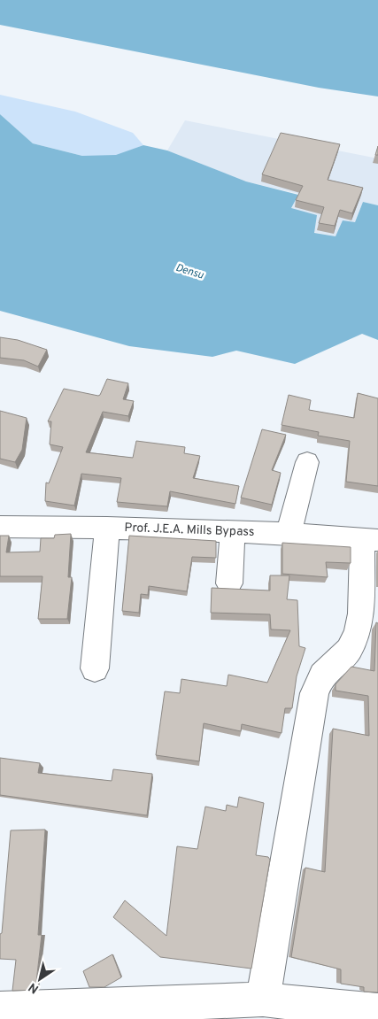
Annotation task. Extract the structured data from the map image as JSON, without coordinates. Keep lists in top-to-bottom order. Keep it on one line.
{"streets":{"street":["Prof. J.E.A. Mills Bypass"]},"water":["Densu"],"north":"bottom left"}
